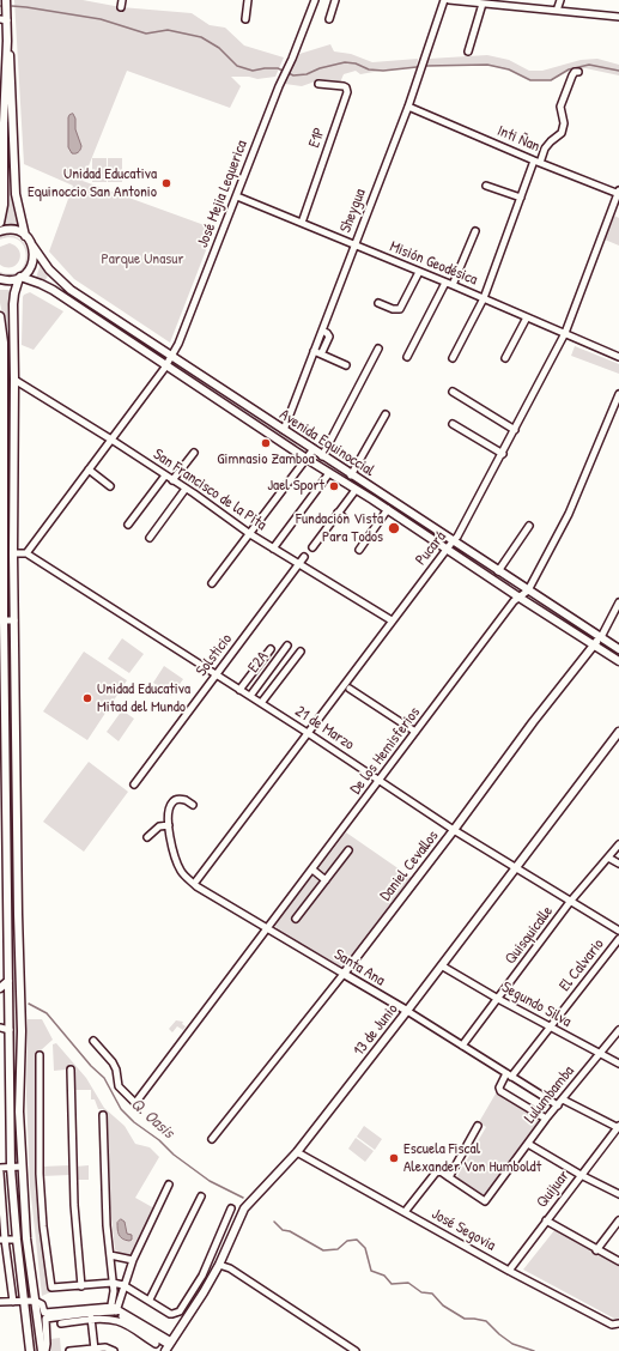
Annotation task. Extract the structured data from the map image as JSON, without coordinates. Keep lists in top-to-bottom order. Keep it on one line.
{"streets":{"main road":["Avenida Equinoccial","Daniel Cevallos","Santa Ana","13 de Junio"],"street":["E1P","Inti Ñan","José Mejia Lequerica","Sheygua","Misión Geodésica","San Francisco de la Pita","Pucará","Solsticio","E2A","21 de Marzo","De los Hemisferios","Quisquicalle","El Calvario","Segundo Silva","Lulumbamba","Quijuar","José Segovia"]},"crossings":[["E1P","Misión Geodésica"],["Inti Ñan","Sheygua"],["Inti Ñan","Pucará"],["José Mejia Lequerica","Misión Geodésica"],["José Mejia Lequerica","Avenida Equinoccial"],["José Mejia Lequerica","San Francisco de la Pita"],["José Mejia Lequerica","21 de Marzo"],["Sheygua","Misión Geodésica"],["Sheygua","Avenida Equinoccial"],["Misión Geodésica","Pucará"],["Avenida Equinoccial","Pucará"],["Avenida Equinoccial","De los Hemisferios"],["Avenida Equinoccial","Daniel Cevallos"],["San Francisco de la Pita","Pucará"],["San Francisco de la Pita","Solsticio"],["Pucará","21 de Marzo"],["Pucará","Santa Ana"],["Solsticio","21 de Marzo"],["E2A","21 de Marzo"],["21 de Marzo","De los Hemisferios"],["21 de Marzo","Daniel Cevallos"],["21 de Marzo","Quisquicalle"],["21 de Marzo","13 de Junio"],["De los Hemisferios","Santa Ana"],["Daniel Cevallos","Santa Ana"],["Quisquicalle","Santa Ana"],["Quisquicalle","Segundo Silva"],["El Calvario","Santa Ana"],["El Calvario","Segundo Silva"],["El Calvario","Lulumbamba"],["Santa Ana","13 de Junio"],["Santa Ana","Lulumbamba"],["Santa Ana","Quijuar"],["Segundo Silva","13 de Junio"],["Segundo Silva","Lulumbamba"],["13 de Junio","José Segovia"],["Quijuar","José Segovia"]],"water":["Q. Oasis"],"parks":["Parque Unasur"],"places":["Unidad Educativa Equinoccio San Antonio","Gimnasio Zamboa","Jael Sport","Fundación Vista Para Todos","Unidad Educativa Mitad del Mundo","Escuela Fiscal Alexander Von Humboldt"]}
